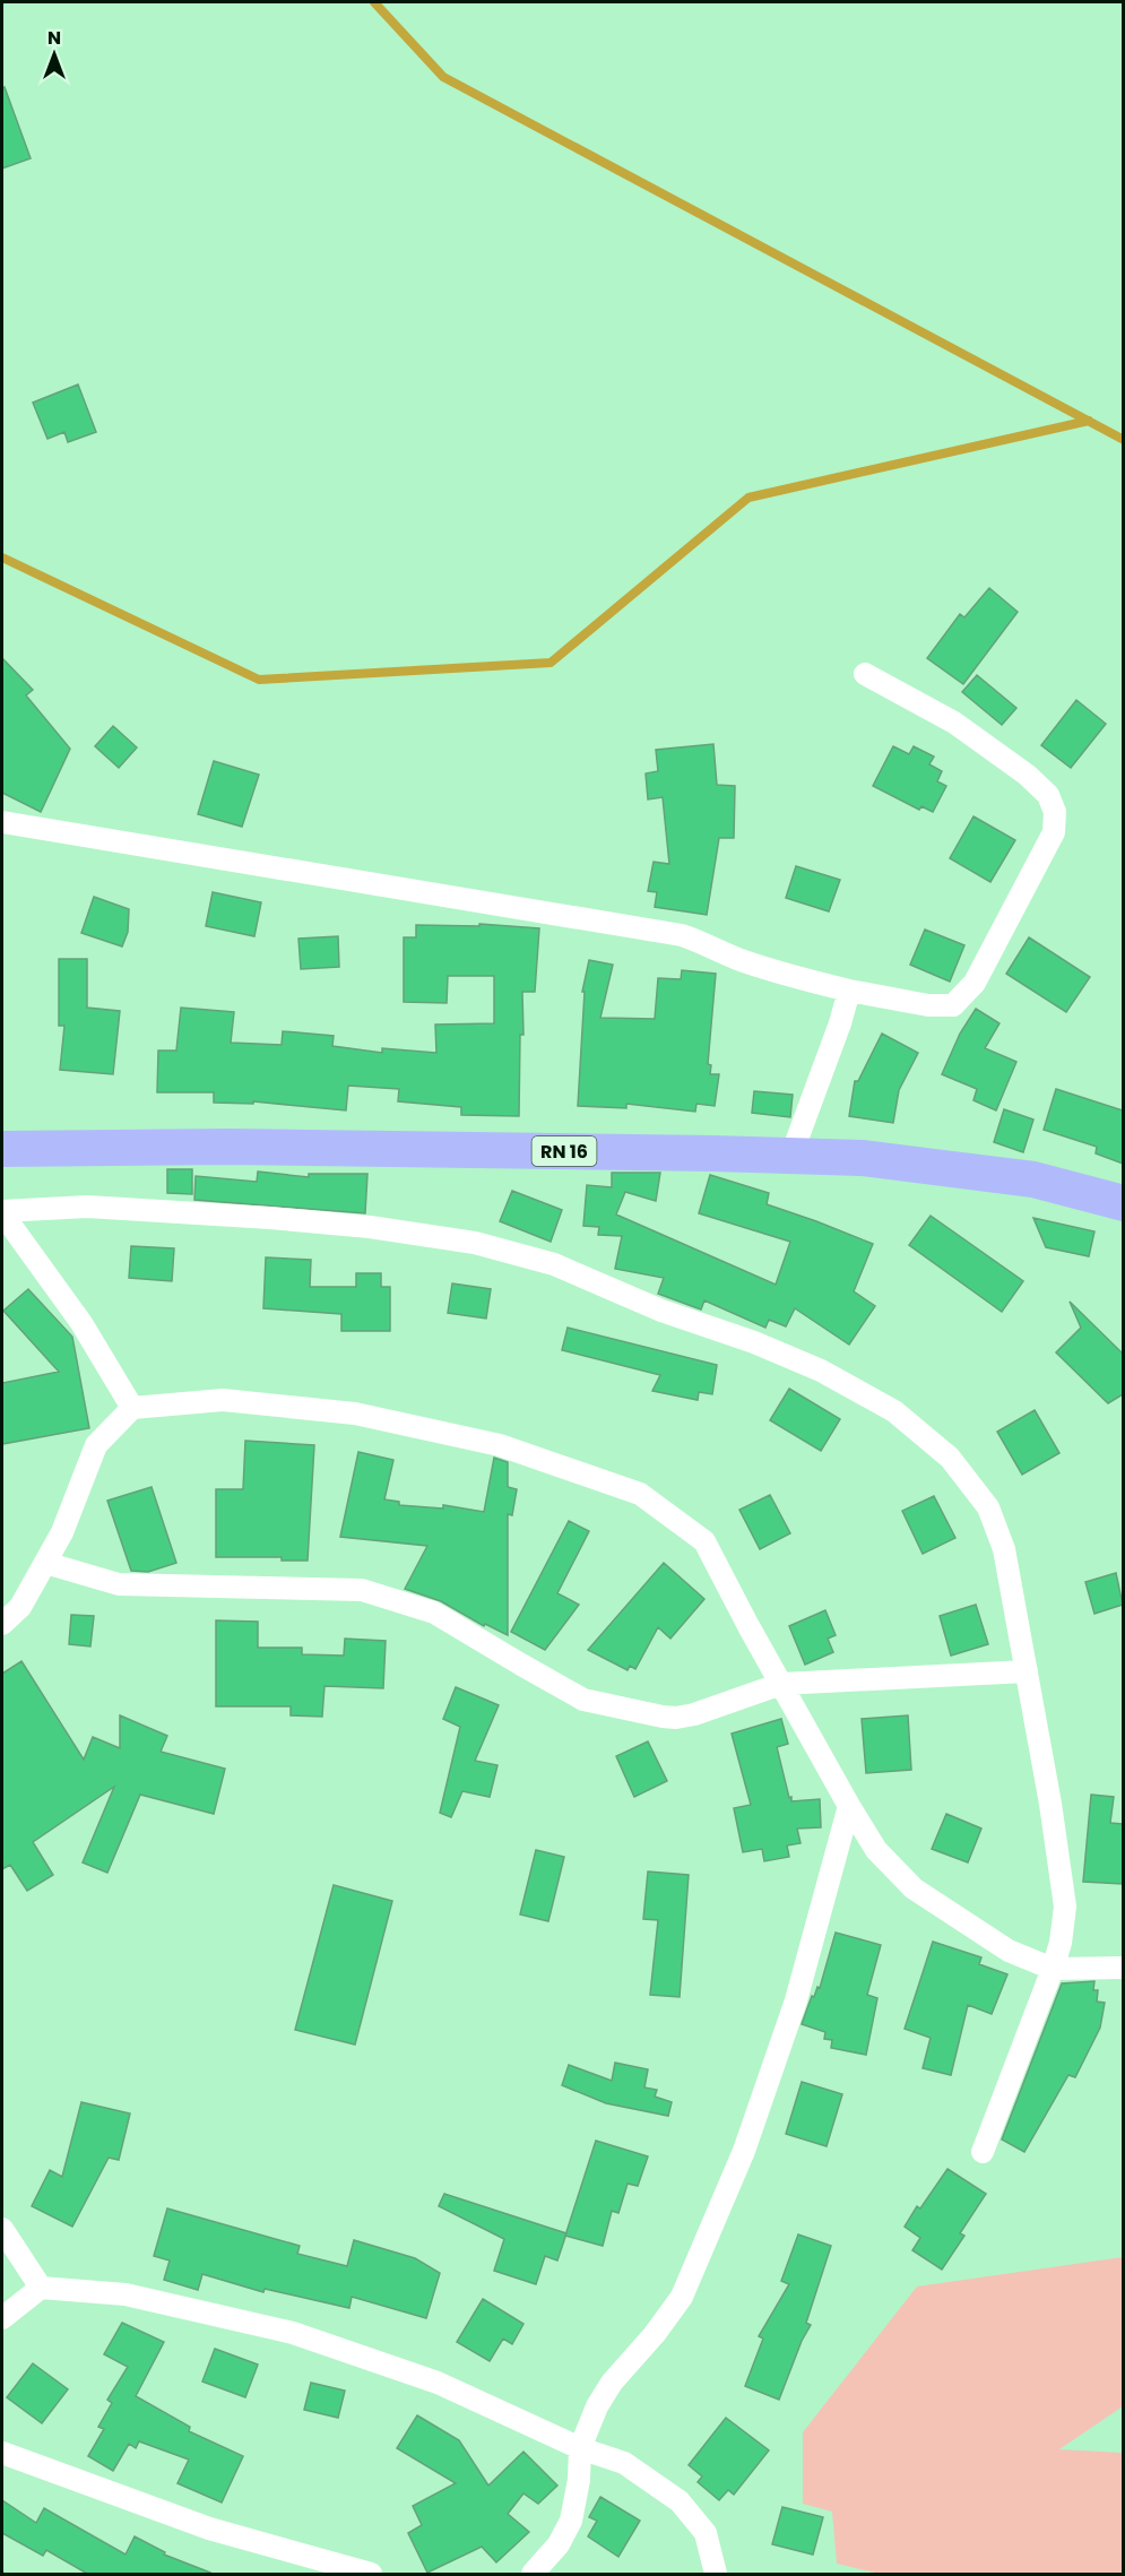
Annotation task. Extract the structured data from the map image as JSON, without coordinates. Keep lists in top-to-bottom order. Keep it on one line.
{"streets":{"main road":["RN 16"]},"north":"top"}
